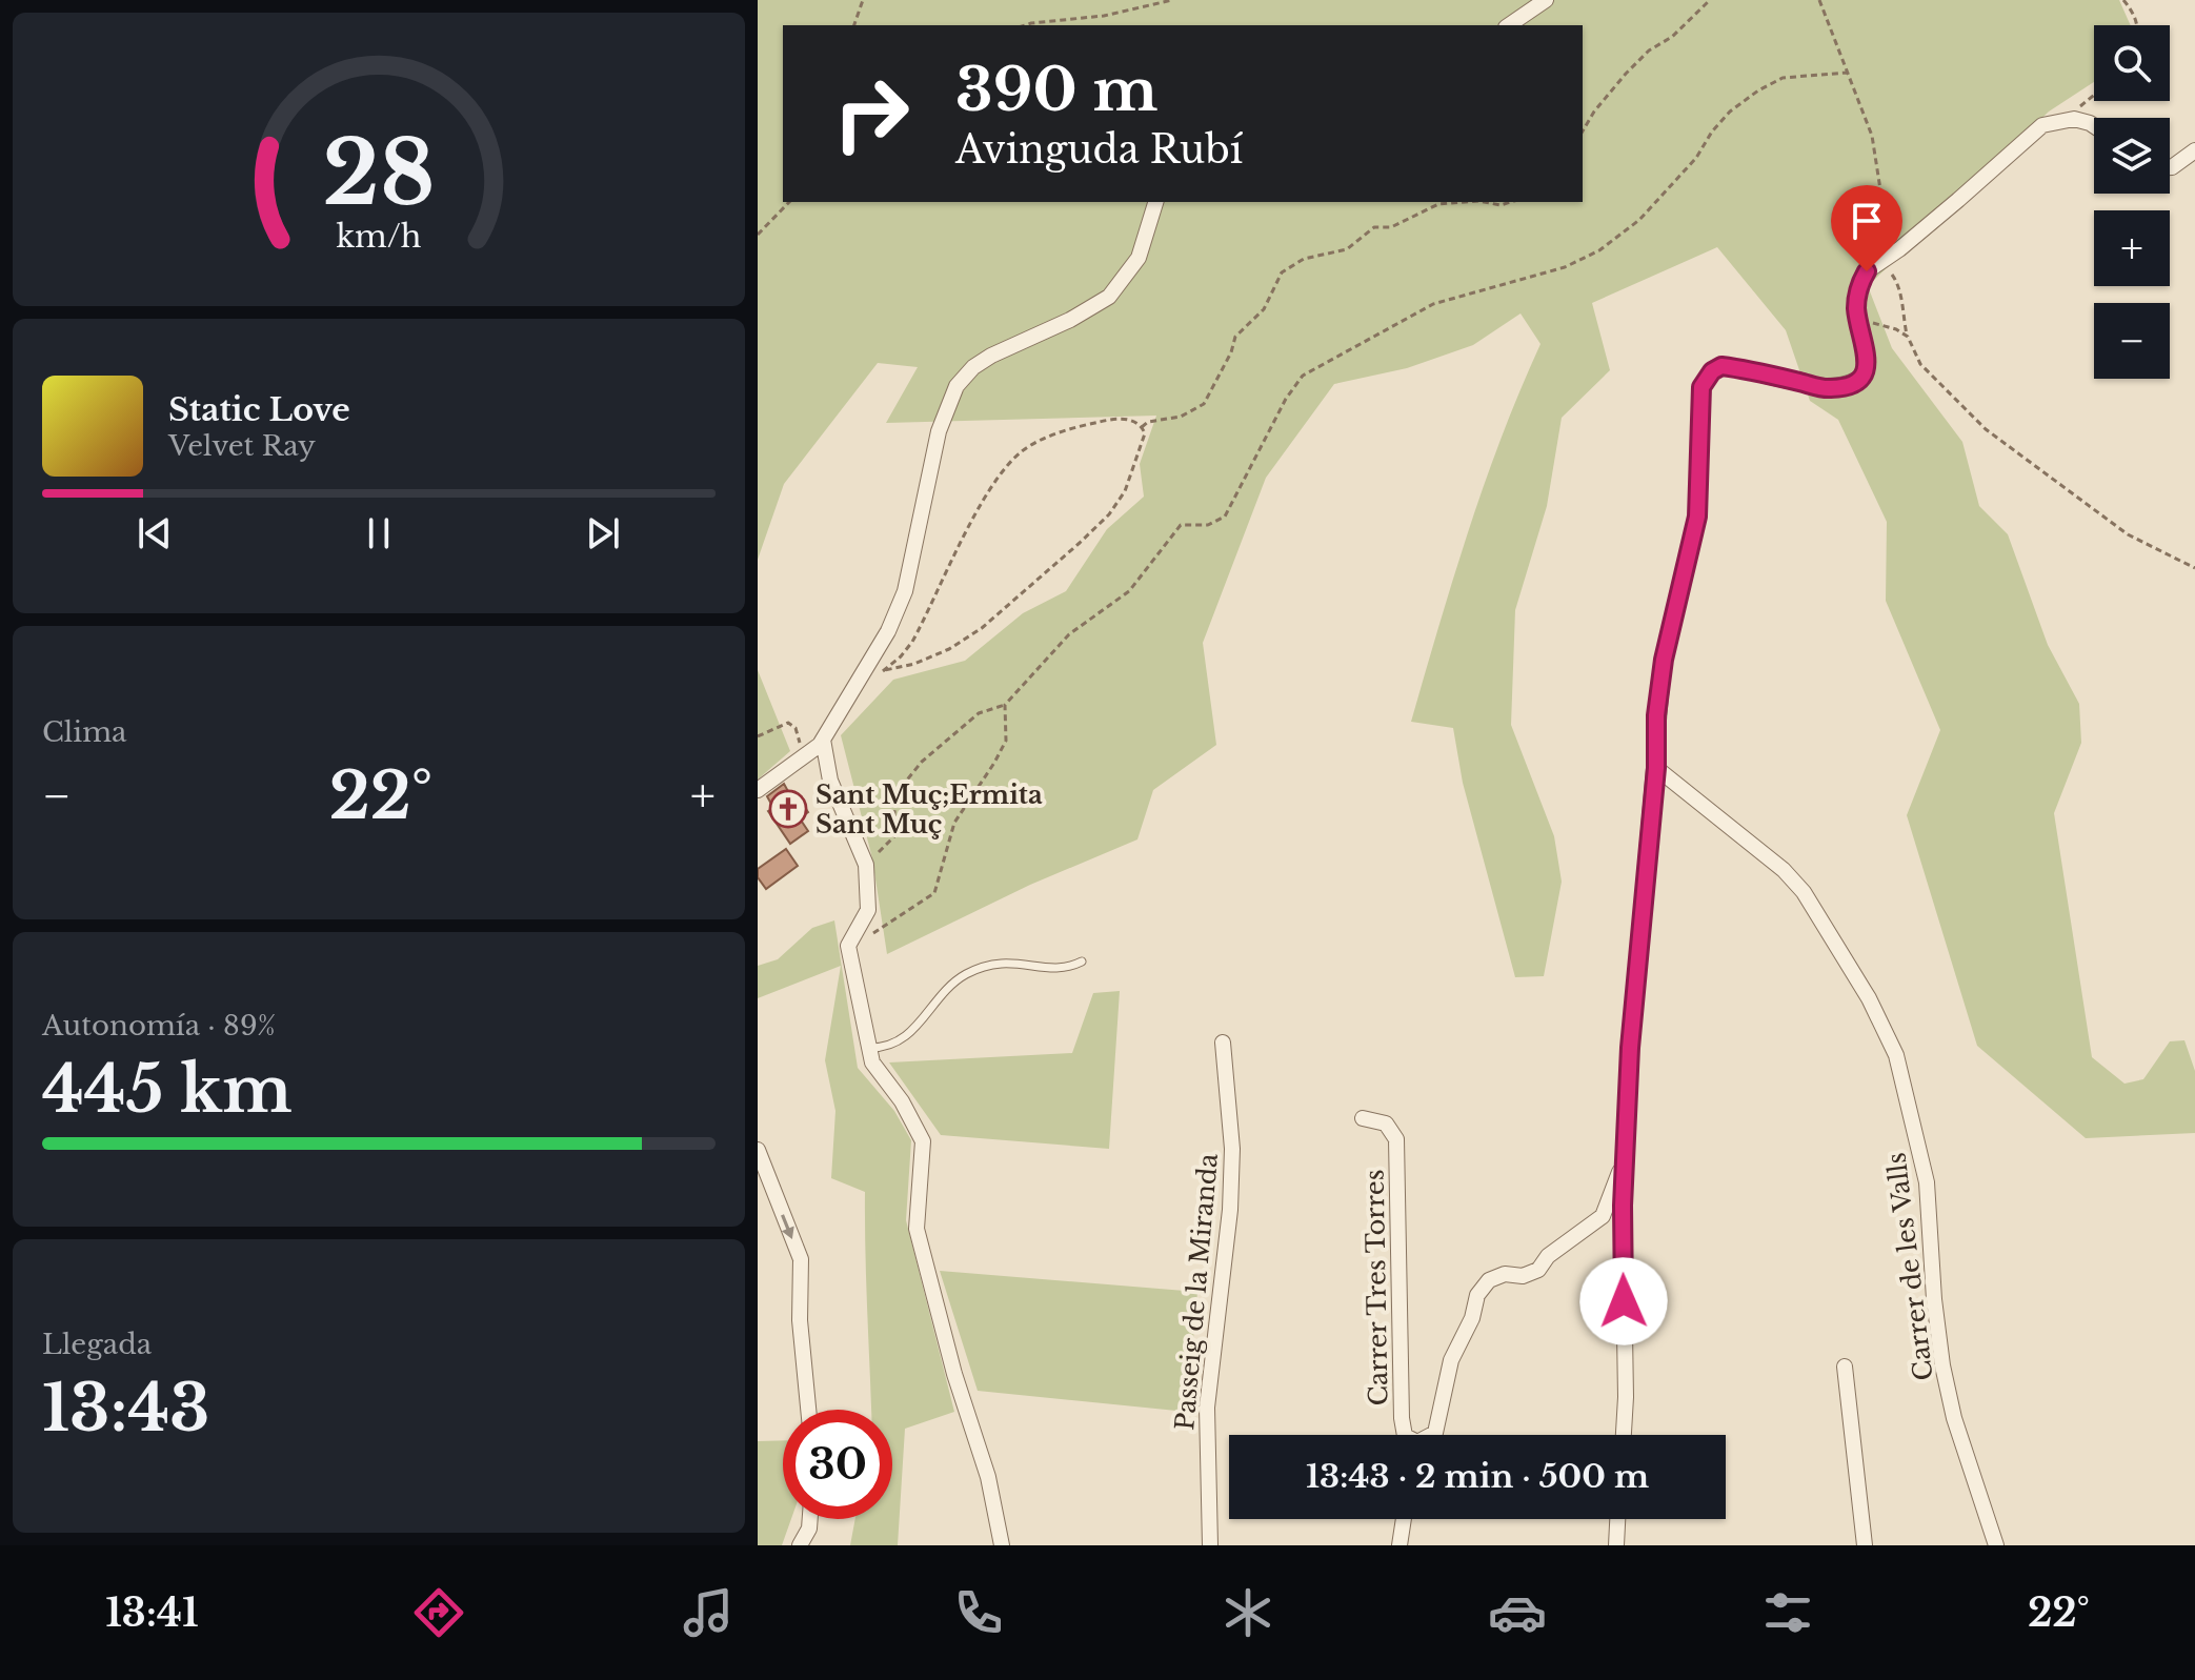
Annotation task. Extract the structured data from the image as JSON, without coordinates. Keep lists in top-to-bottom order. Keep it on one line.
{"streets":{"street":["Carrer de les Valls","Carrer Tres Torres","Passeig de la Miranda"]},"places":{"church":["Sant Muç;Ermita Sant Muç"]},"page":{"map_buttons":["+","−"],"turn":["390 m","Avinguda Rubí"],"song":["Static Love","Velvet Ray"],"tile":["Clima",["Autonomía · 89%","445 km"],["Llegada","13:43"]],"heat":["−","22°","+"],"limit":"30","trip":"13:43 · 2 min · 500 m","tabs":["13:41","22°"],"gauge":["28","km/h"]}}
